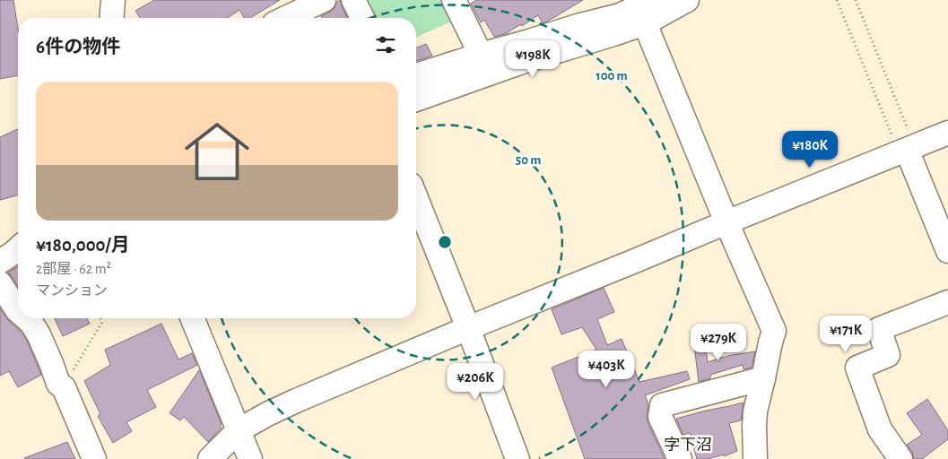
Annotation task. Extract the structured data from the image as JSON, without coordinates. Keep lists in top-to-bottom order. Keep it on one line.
{"districts":["字下沼"],"page":{"heading":"6件の物件","price":["¥198K","¥180K","¥171K","¥279K","¥403K","¥206K"],"list":[{"name":"¥180,000/月","note":"2部屋 · 62 m² · マンション"}]},"rings":["100 m","50 m"]}
